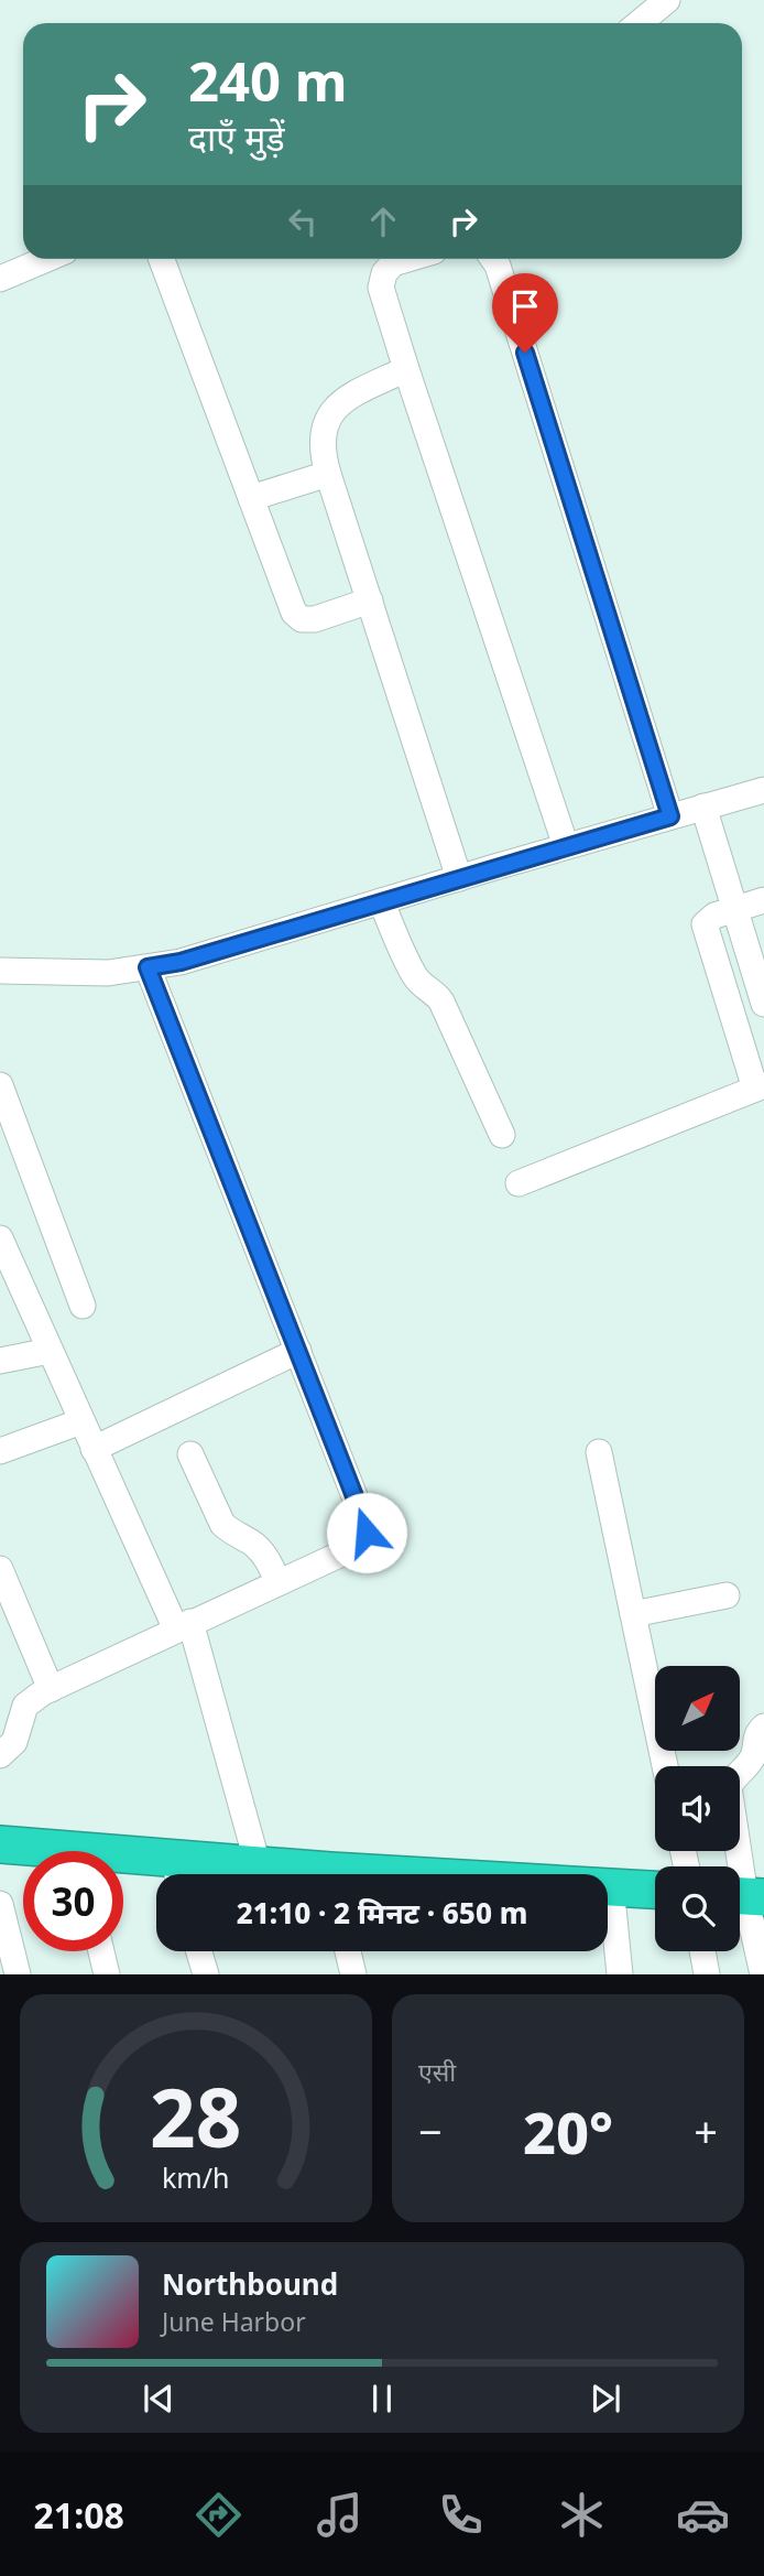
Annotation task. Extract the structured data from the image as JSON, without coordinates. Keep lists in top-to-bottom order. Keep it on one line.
{"north":"top right","page":{"turn":["240 m","दाएँ मुड़ें"],"limit":"30","trip":"21:10 · 2 मिनट · 650 m","tile":"एसी","heat":["−","20°","+"],"song":["Northbound","June Harbor"],"tabs":"21:08","gauge":["28","km/h"]}}
